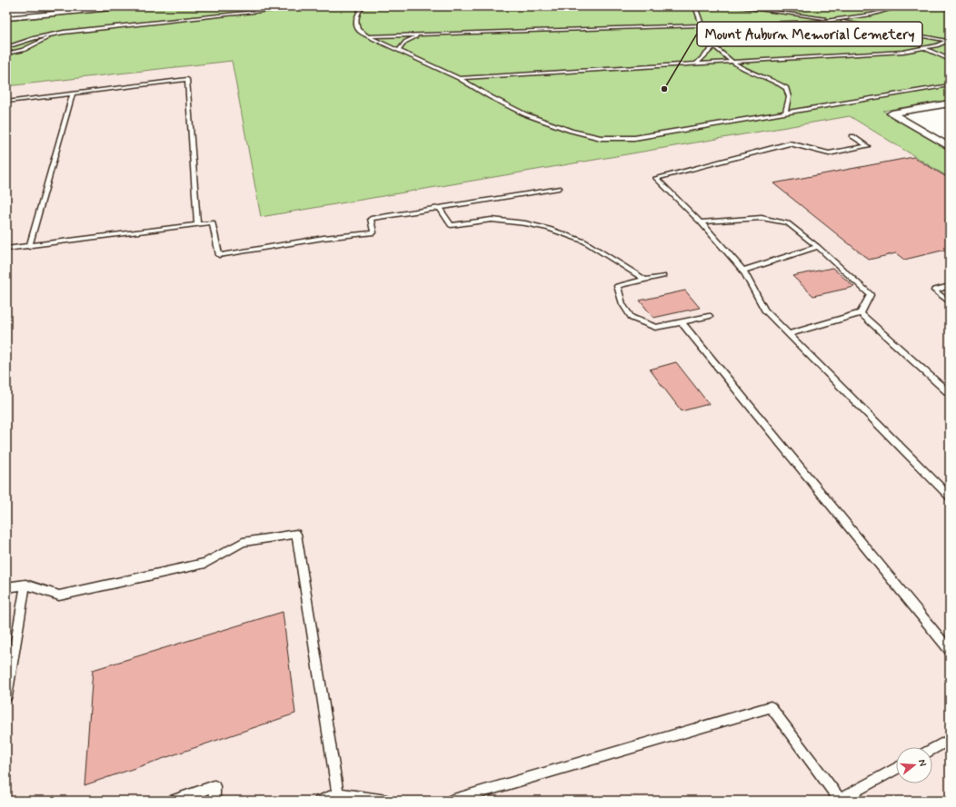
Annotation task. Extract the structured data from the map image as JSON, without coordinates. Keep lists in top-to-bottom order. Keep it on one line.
{"places":["Mount Auburn Memorial Cemetery"],"north":"right"}
